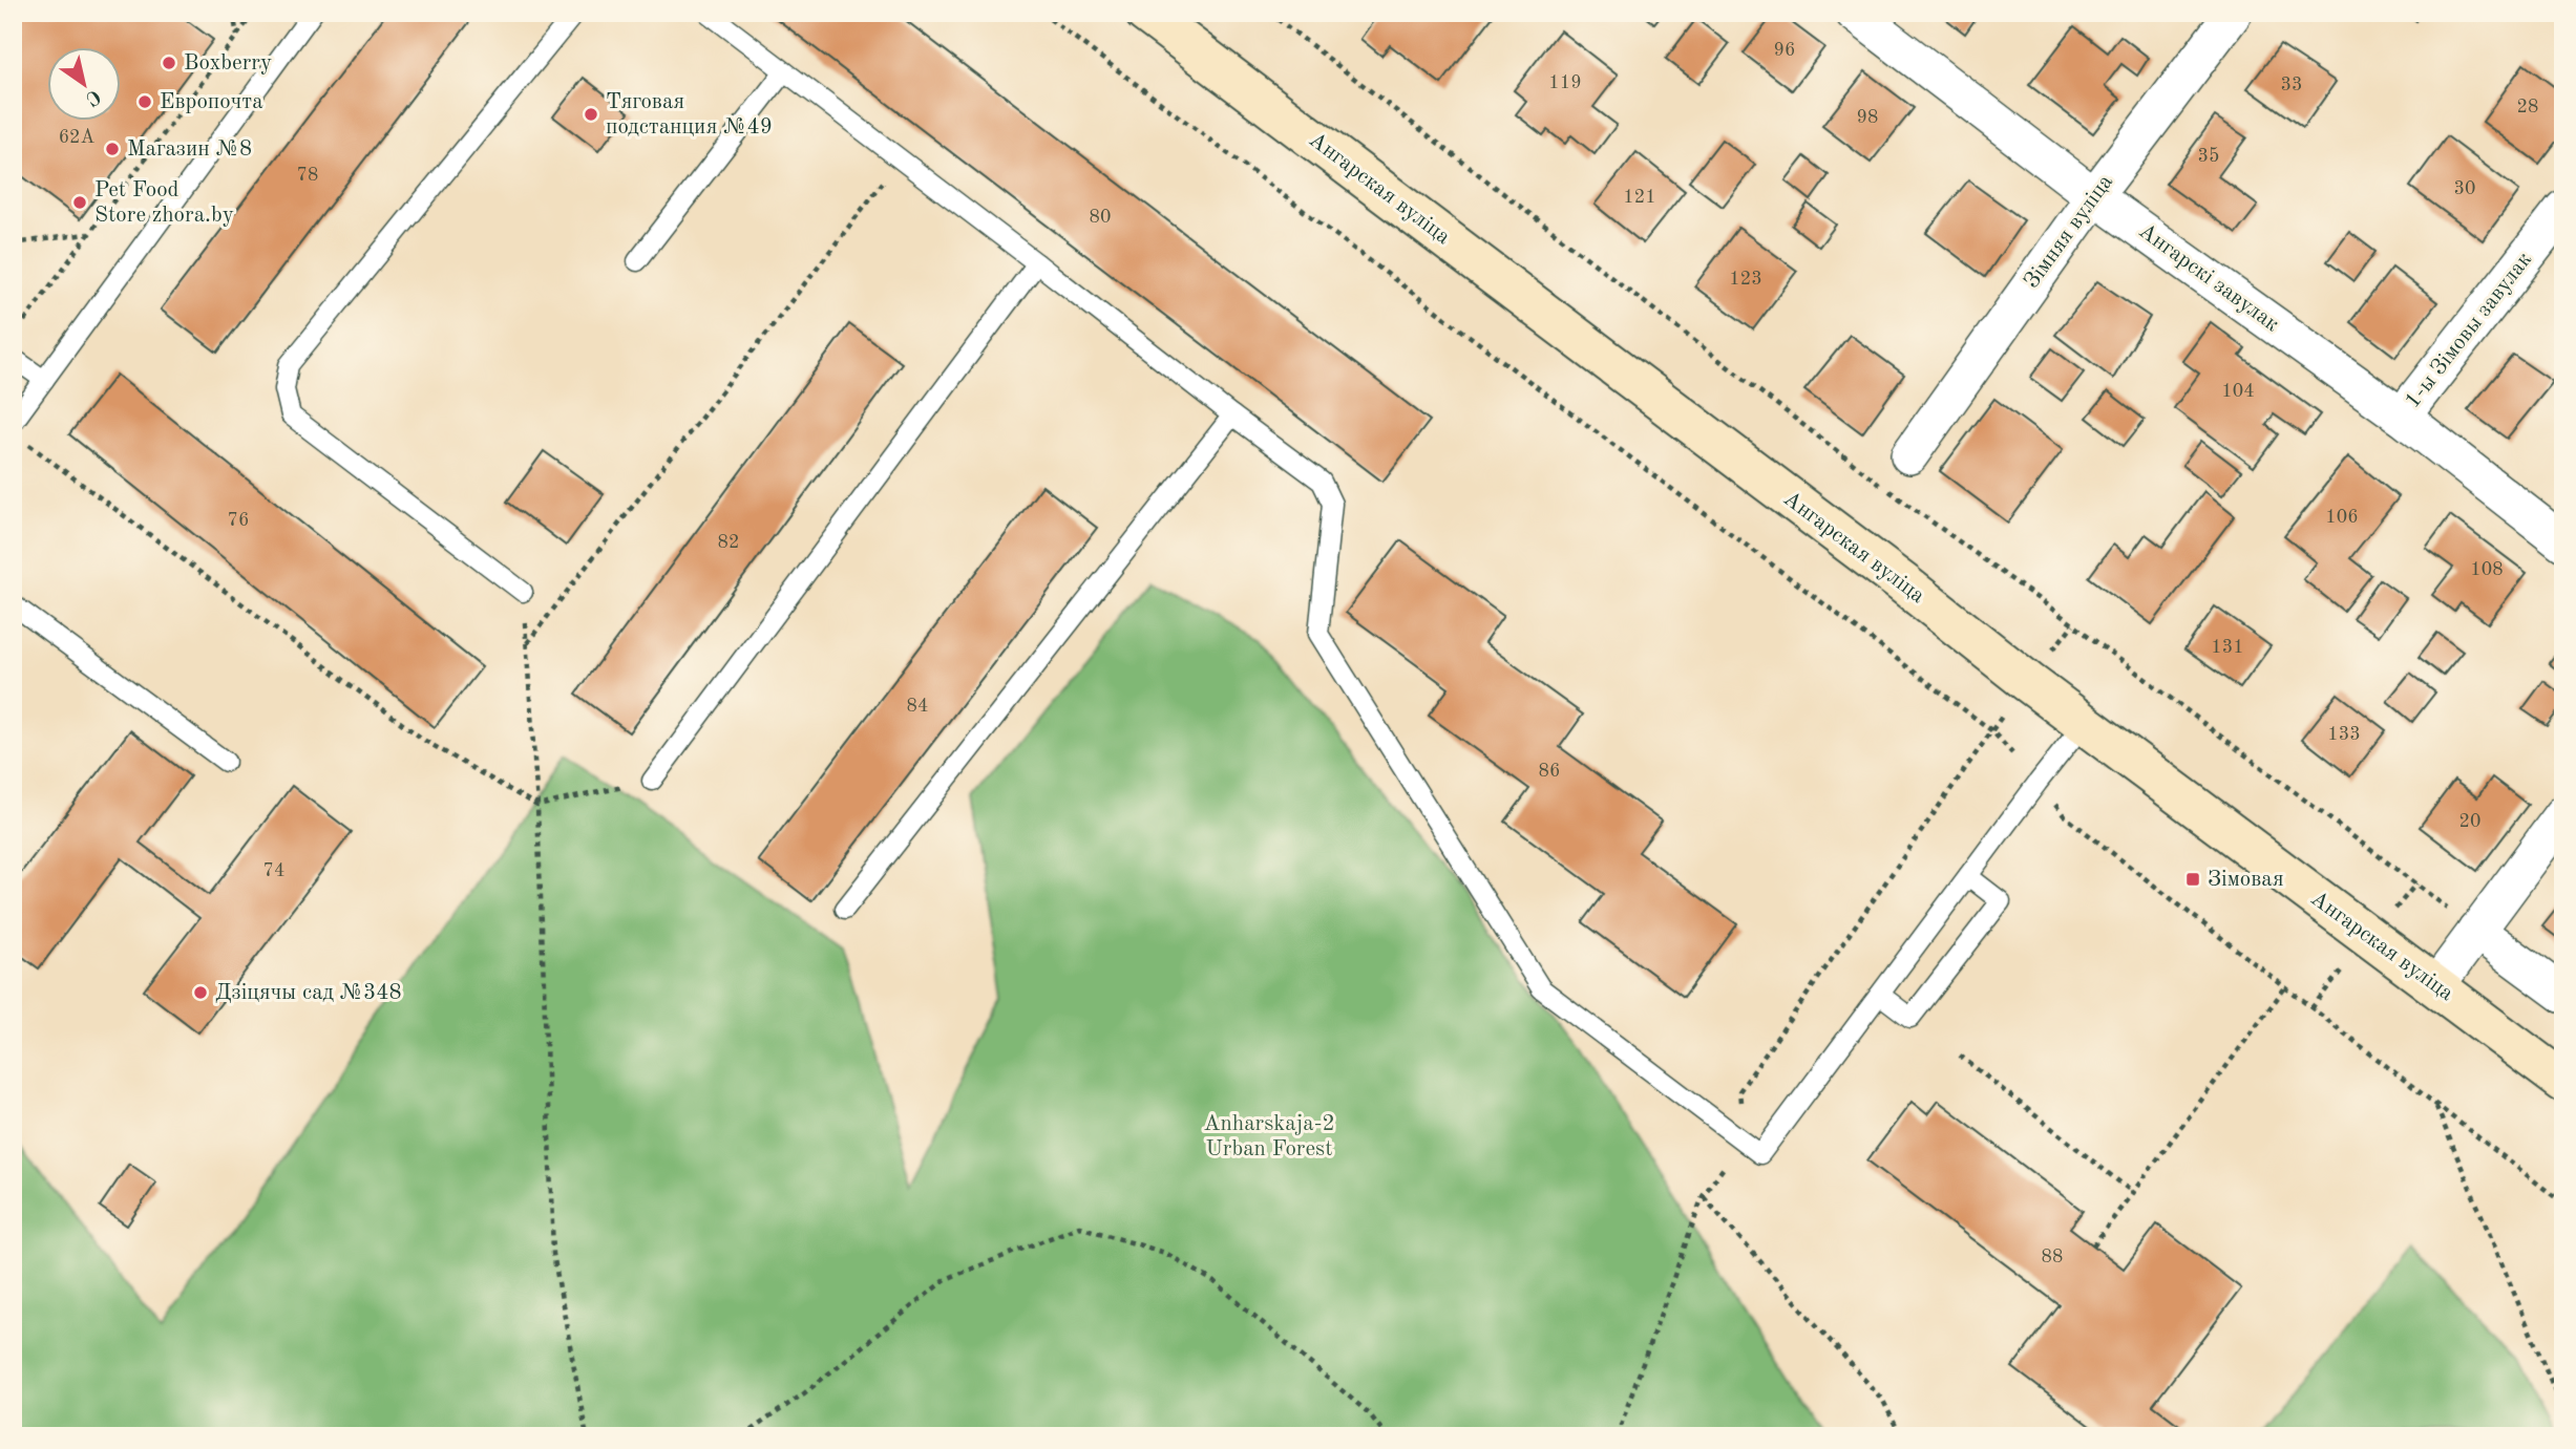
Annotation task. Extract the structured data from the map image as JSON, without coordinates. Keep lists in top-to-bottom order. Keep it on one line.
{"streets":{"main road":["Ангарская вуліца"],"street":["Зімняя вуліца","Ангарскі завулак","1-ы Зімовы завулак"]},"crossings":[["Зімняя вуліца","Ангарскі завулак"],["Ангарскі завулак","1-ы Зімовы завулак"]],"parks":["Anharskaja-2 Urban Forest"],"places":{"other":["Boxberry","Европочта","Тяговая подстанция №49","Магазин №8","Pet Food Store zhora.by","Дзіцячы сад №348"],"transit":["Зімовая"]},"house_numbers":["96","119","33","28","98","62А","35","78","30","121","80","123","104","106","76","82","108","131","84","133","86","20","74","88"],"north":"bottom right"}
